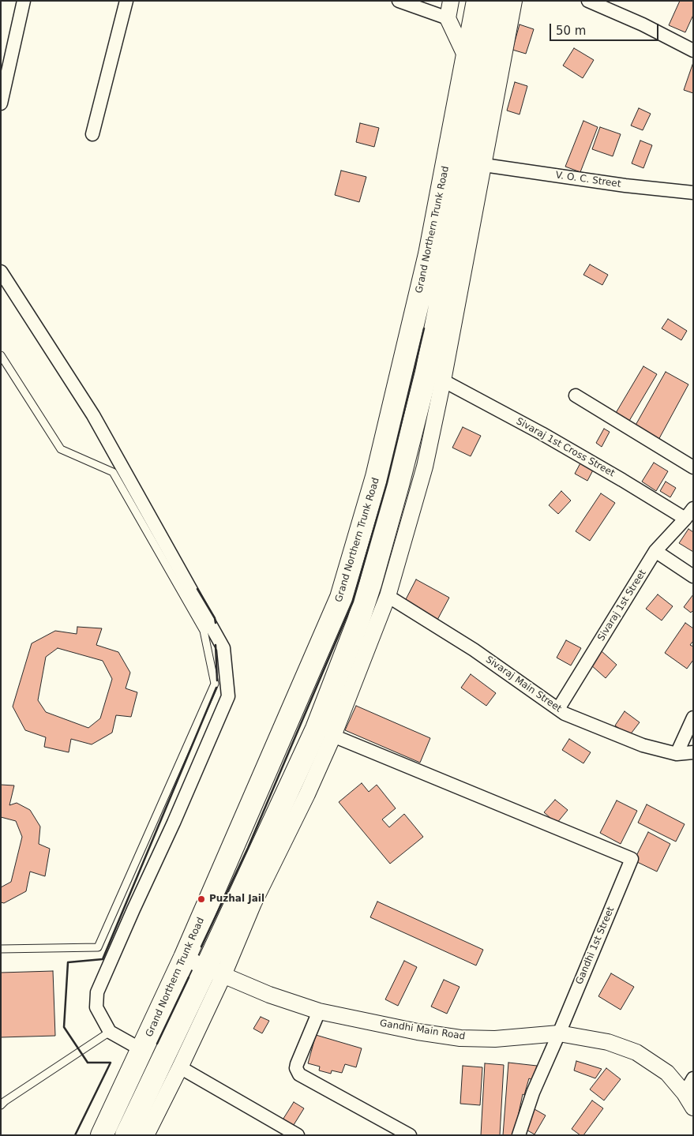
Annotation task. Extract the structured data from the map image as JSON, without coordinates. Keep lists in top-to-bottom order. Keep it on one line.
{"streets":{"highway":["Grand Northern Trunk Road"],"street":["V. O. C. Street","Sivaraj 1st Cross Street","Sivaraj 1st Street","Sivaraj Main Street","Gandhi 1st Street","Gandhi Main Road"]},"crossings":[["Grand Northern Trunk Road","Gandhi Main Road"],["Sivaraj 1st Cross Street","Sivaraj 1st Street"],["Sivaraj 1st Street","Sivaraj Main Street"],["Gandhi 1st Street","Gandhi Main Road"]],"places":["Puzhal Jail"],"scale_bar":"50 m"}
